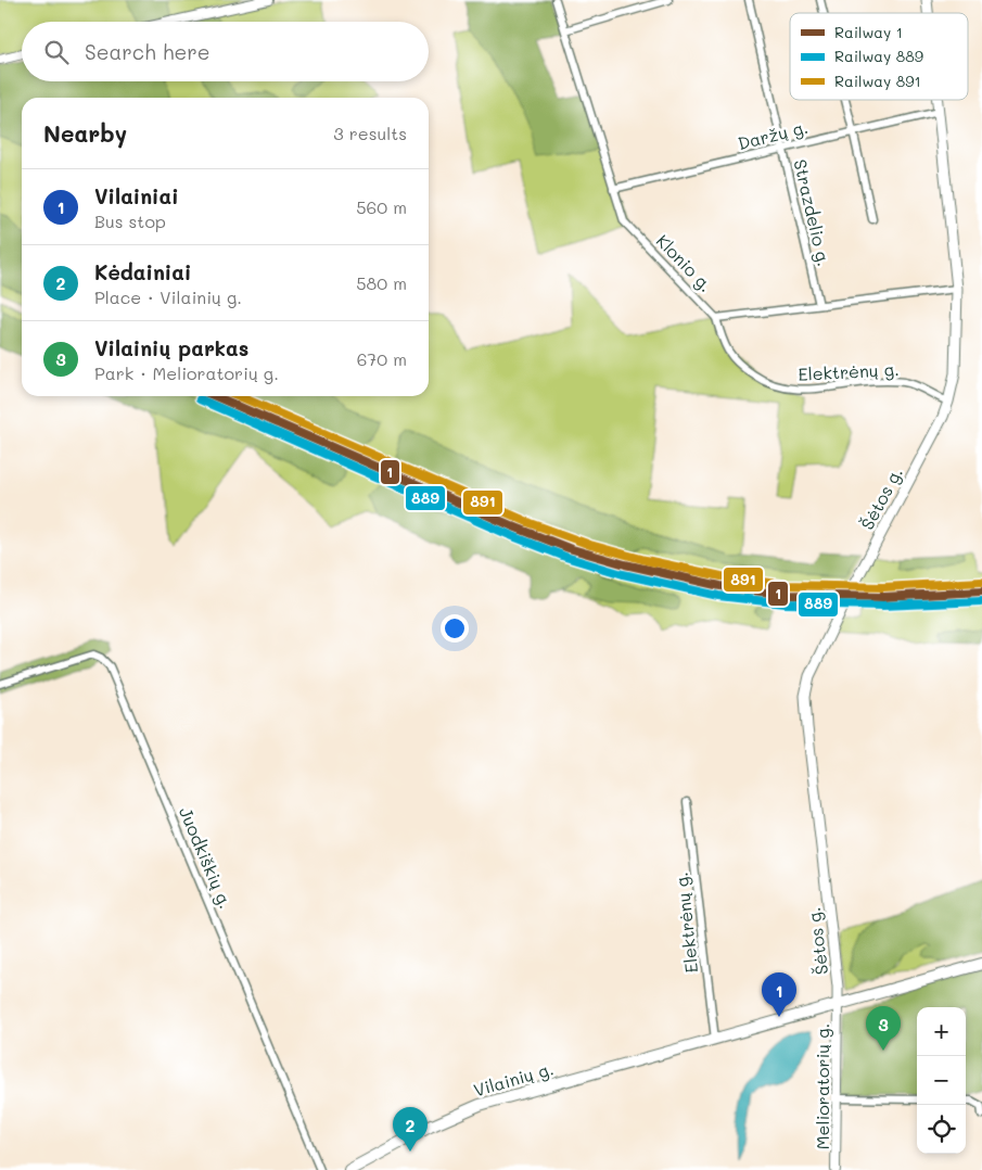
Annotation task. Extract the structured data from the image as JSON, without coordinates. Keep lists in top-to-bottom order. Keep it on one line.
{"streets":{"main road":["Šėtos g.","Vilainių g."],"street":["Daržų g.","Strazdelio g.","Klonio g.","Elektrėnų g.","Juodkiškių g.","Melioratorių g."]},"crossings":[["Daržų g.","Strazdelio g."],["Daržų g.","Klonio g."],["Daržų g.","Šėtos g."],["Klonio g.","Elektrėnų g."],["Elektrėnų g.","Šėtos g."],["Elektrėnų g.","Vilainių g."],["Šėtos g.","Vilainių g."],["Šėtos g.","Melioratorių g."],["Vilainių g.","Melioratorių g."]],"lines":["rail line 1","rail line 891","rail line 889"],"legend":["Railway 1","Railway 889","Railway 891"],"page":{"search":"Search here","heading":["Nearby","3 results"],"list":[{"mark":"1","name":"Vilainiai","note":"Bus stop","value":"560 m"},{"mark":"2","name":"Kėdainiai","note":"Place · Vilainių g.","value":"580 m"},{"mark":"3","name":"Vilainių parkas","note":"Park · Melioratorių g.","value":"670 m"}],"pins":["1","3","2"],"map_buttons":["+","−"]}}
